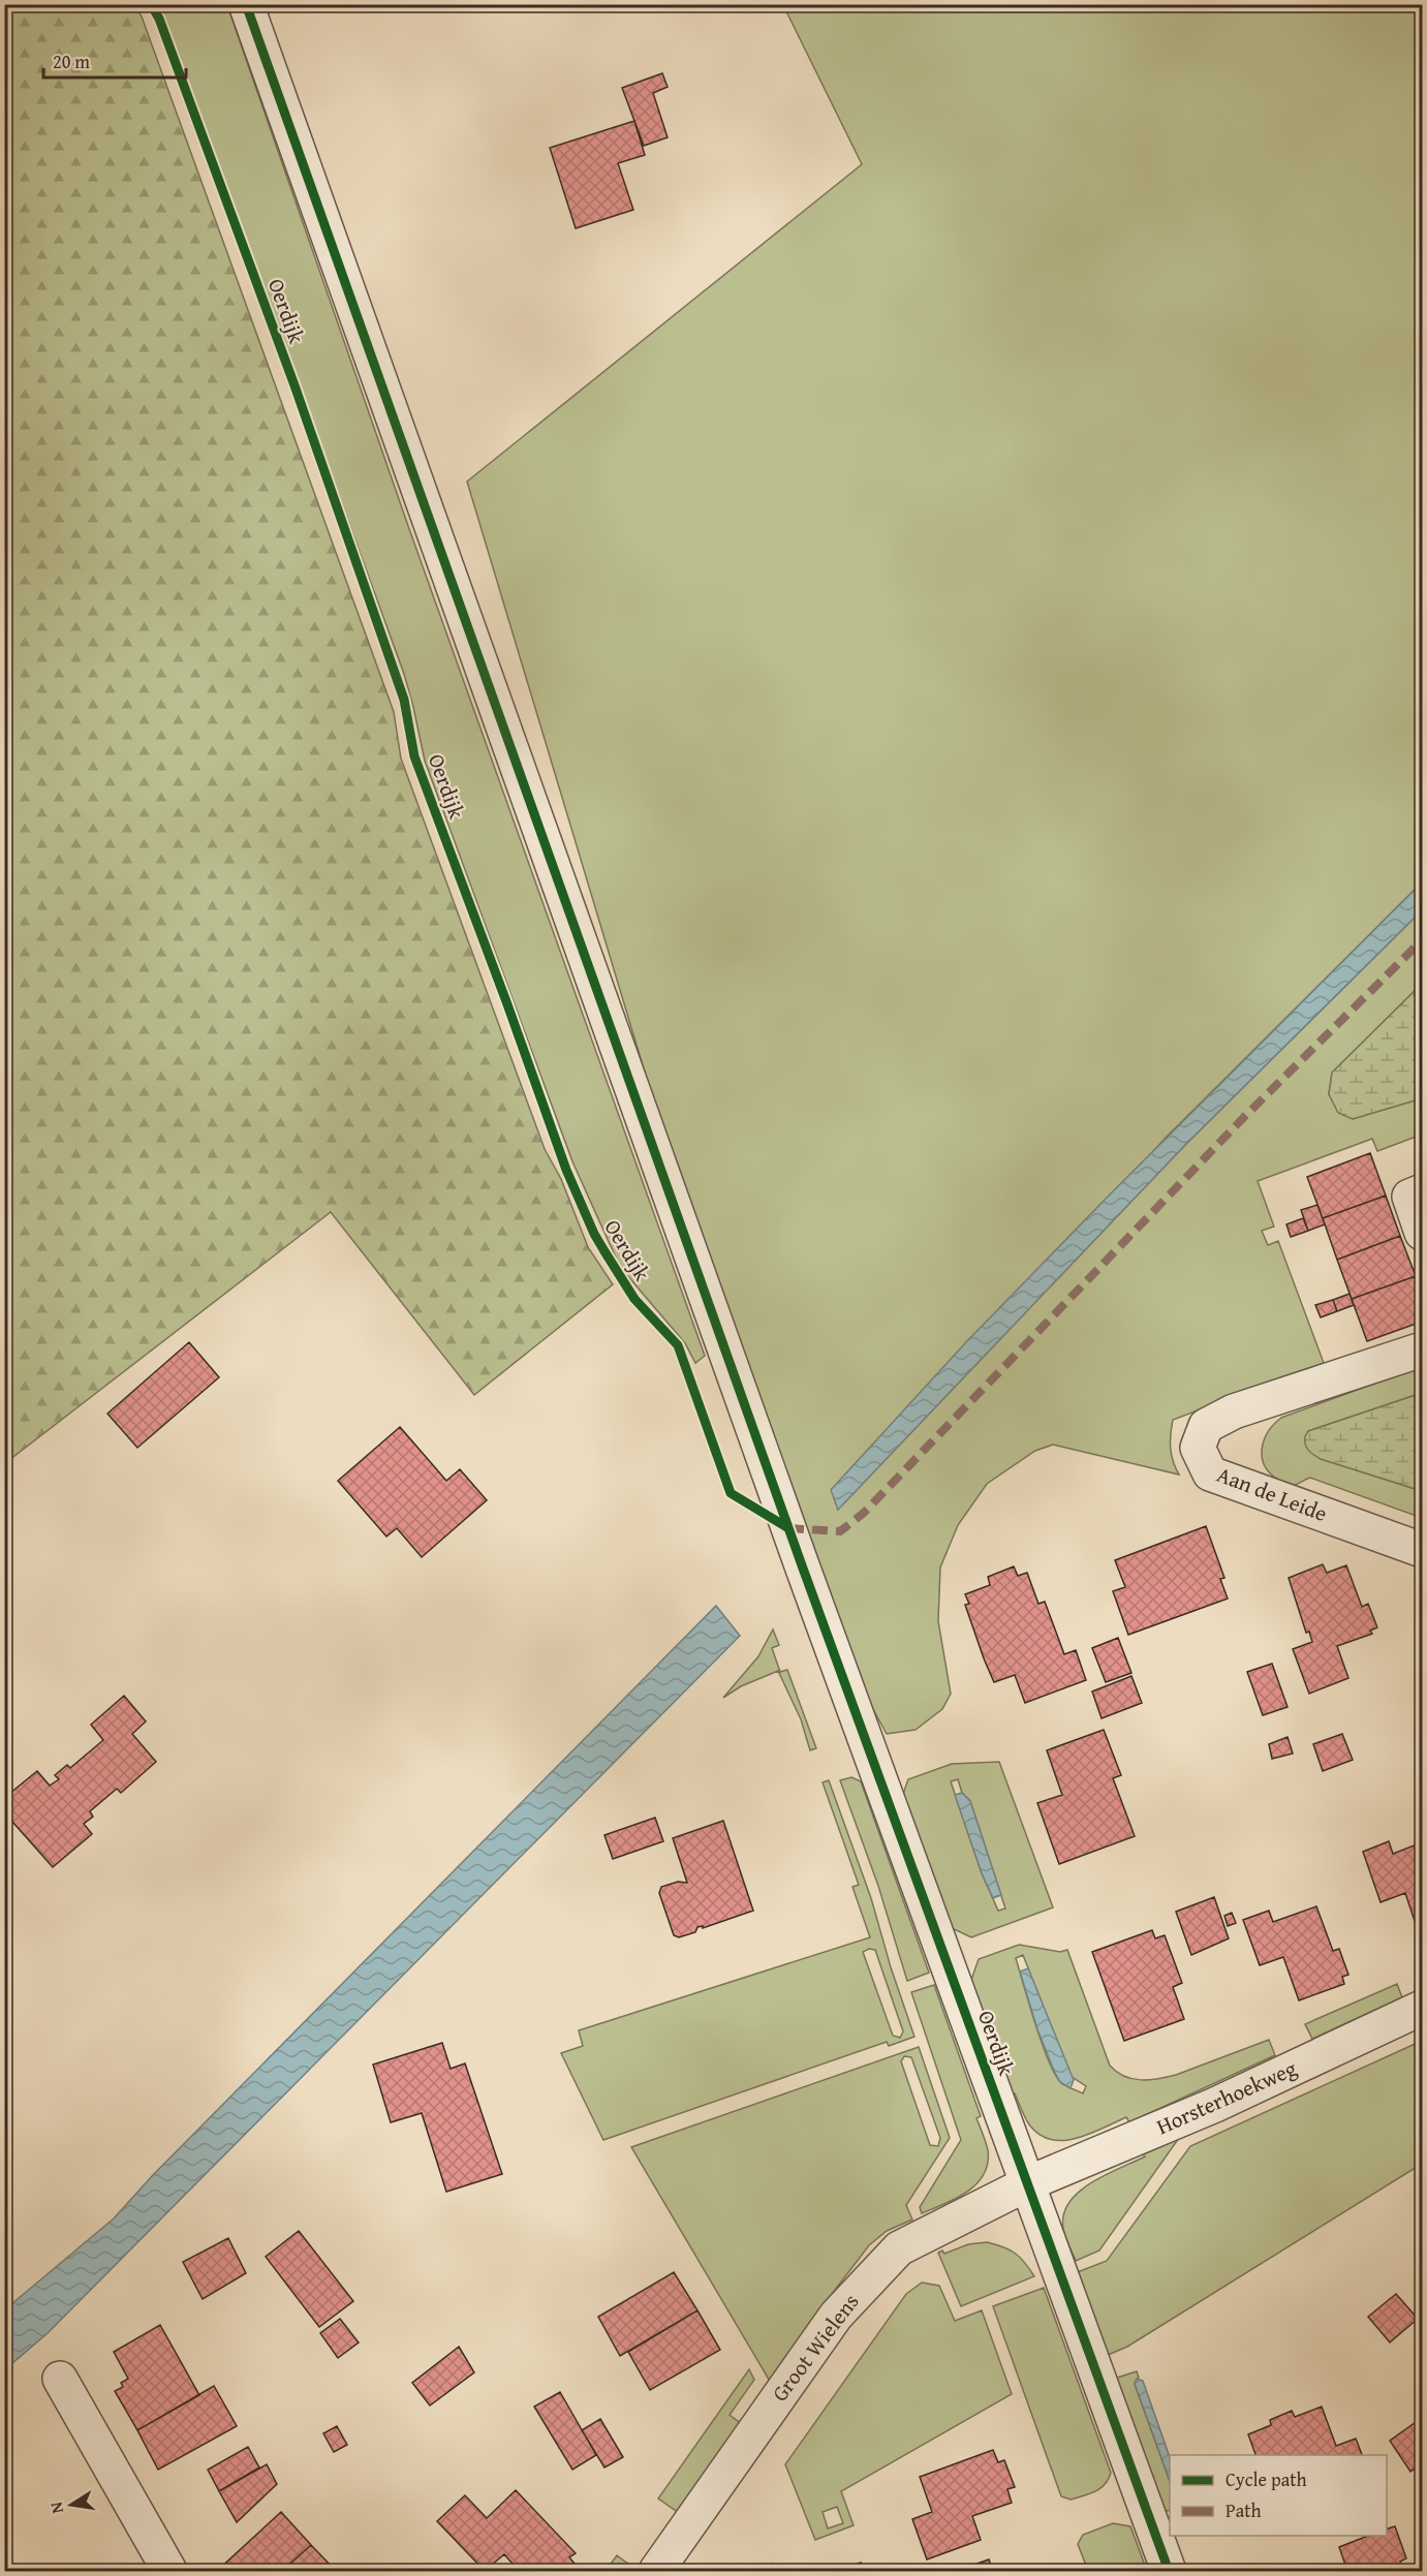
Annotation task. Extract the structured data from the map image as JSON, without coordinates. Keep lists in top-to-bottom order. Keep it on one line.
{"streets":{"street":["Oerdijk","Aan de Leide","Horsterhoekweg","Groot Wielens"]},"crossings":[["Oerdijk","Horsterhoekweg"],["Oerdijk","Groot Wielens"],["Horsterhoekweg","Groot Wielens"]],"legend":["Cycle path","Path"],"scale_bar":"20 m","north":"left"}
